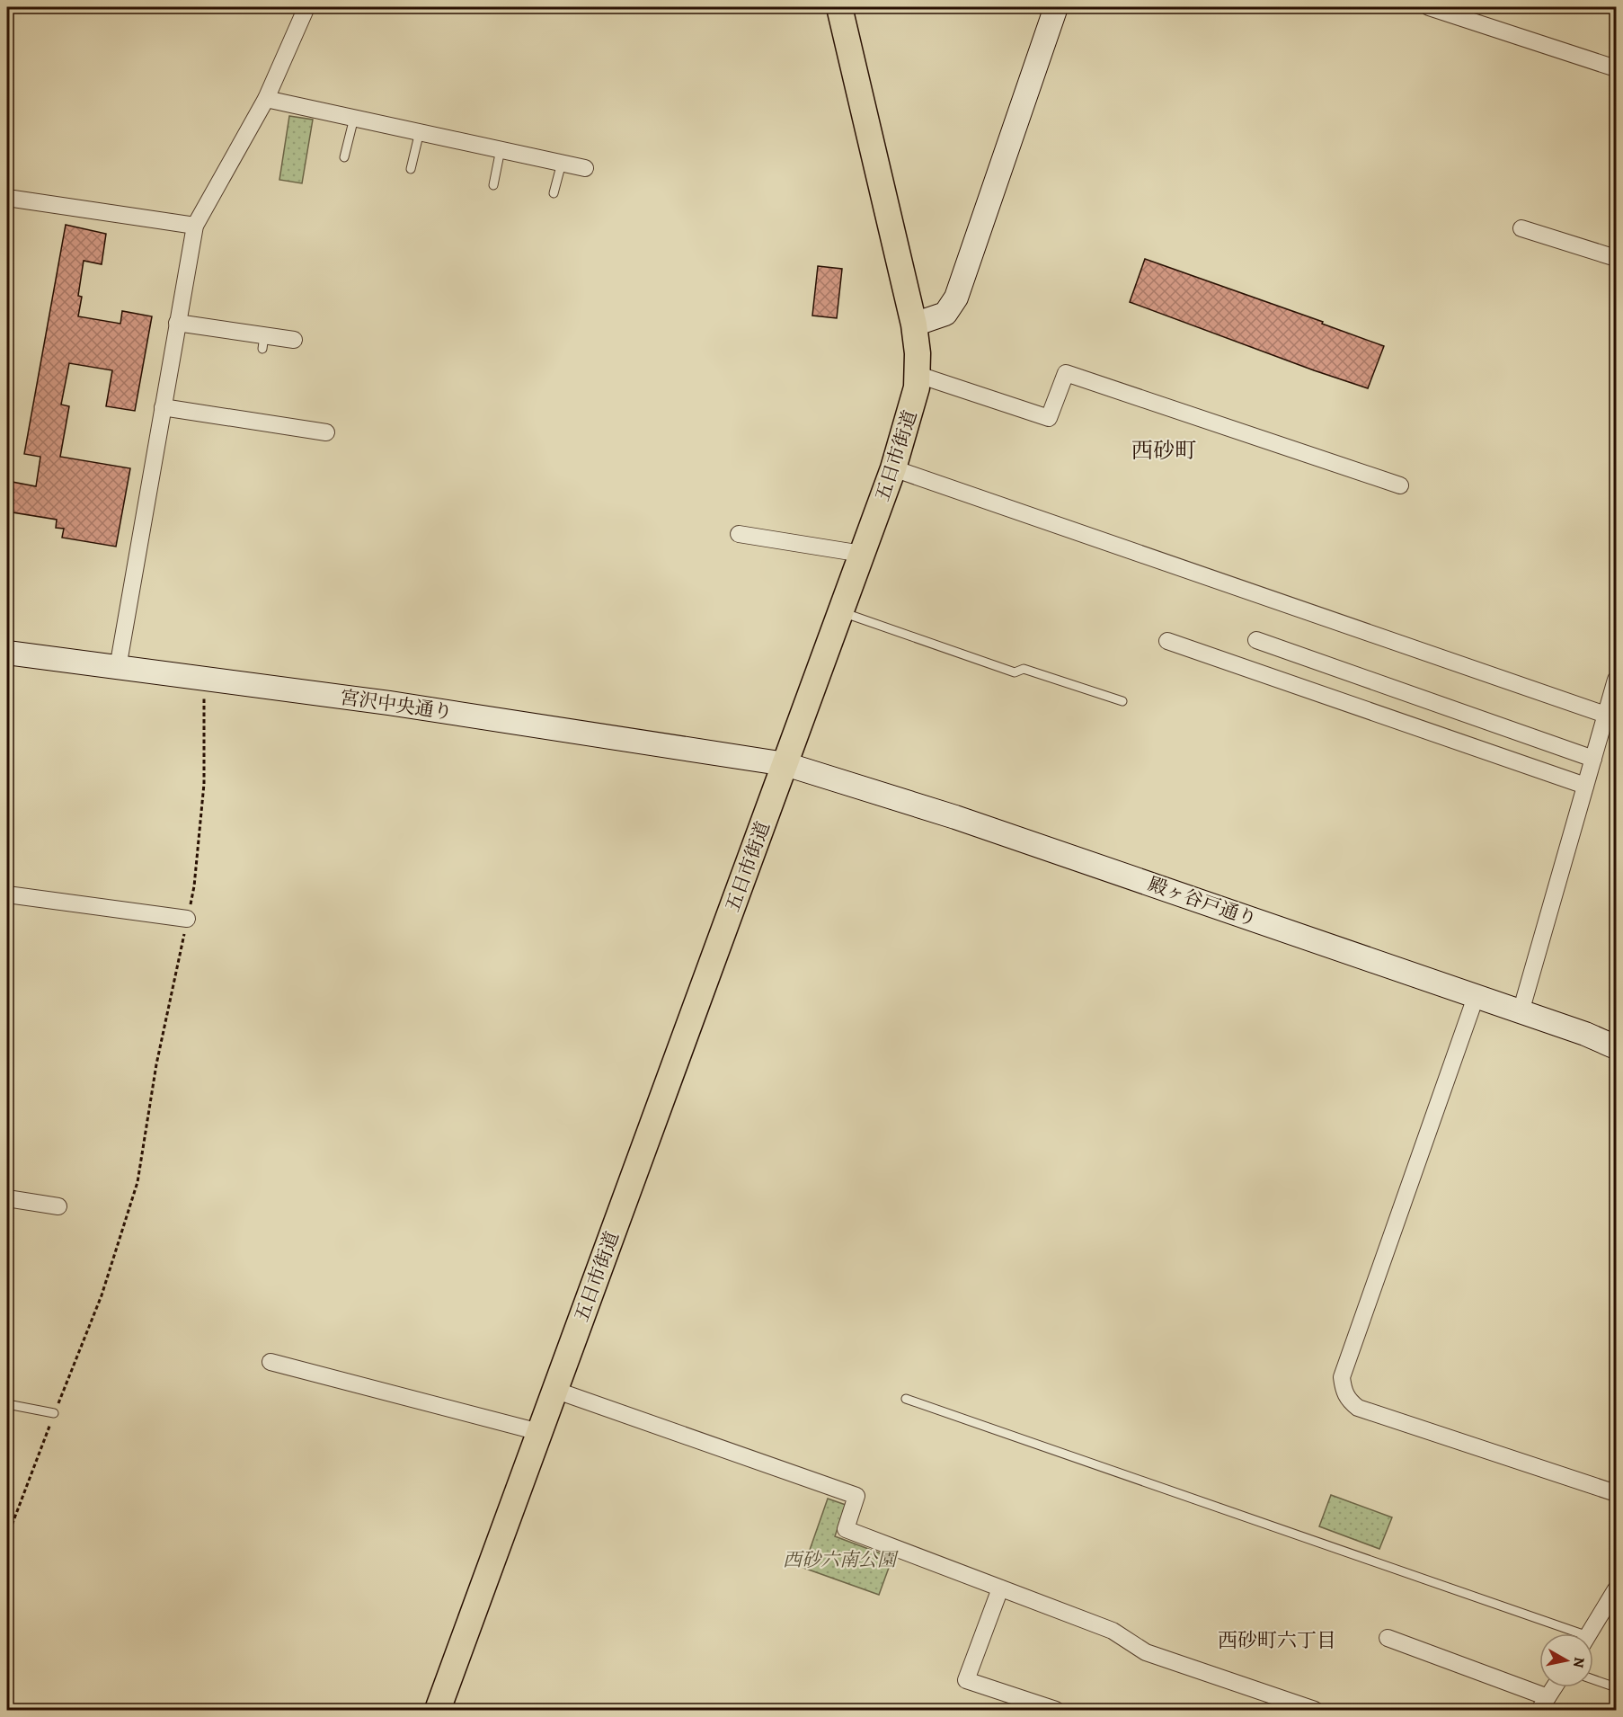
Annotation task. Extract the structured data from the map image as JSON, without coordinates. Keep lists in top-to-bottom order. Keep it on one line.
{"streets":{"main road":["五日市街道"],"street":["宮沢中央通り","殿ヶ谷戸通り"]},"crossings":[["五日市街道","宮沢中央通り"],["五日市街道","殿ヶ谷戸通り"],["宮沢中央通り","殿ヶ谷戸通り"]],"districts":["西砂町","西砂町六丁目"],"parks":["西砂六南公園"],"north":"right"}
